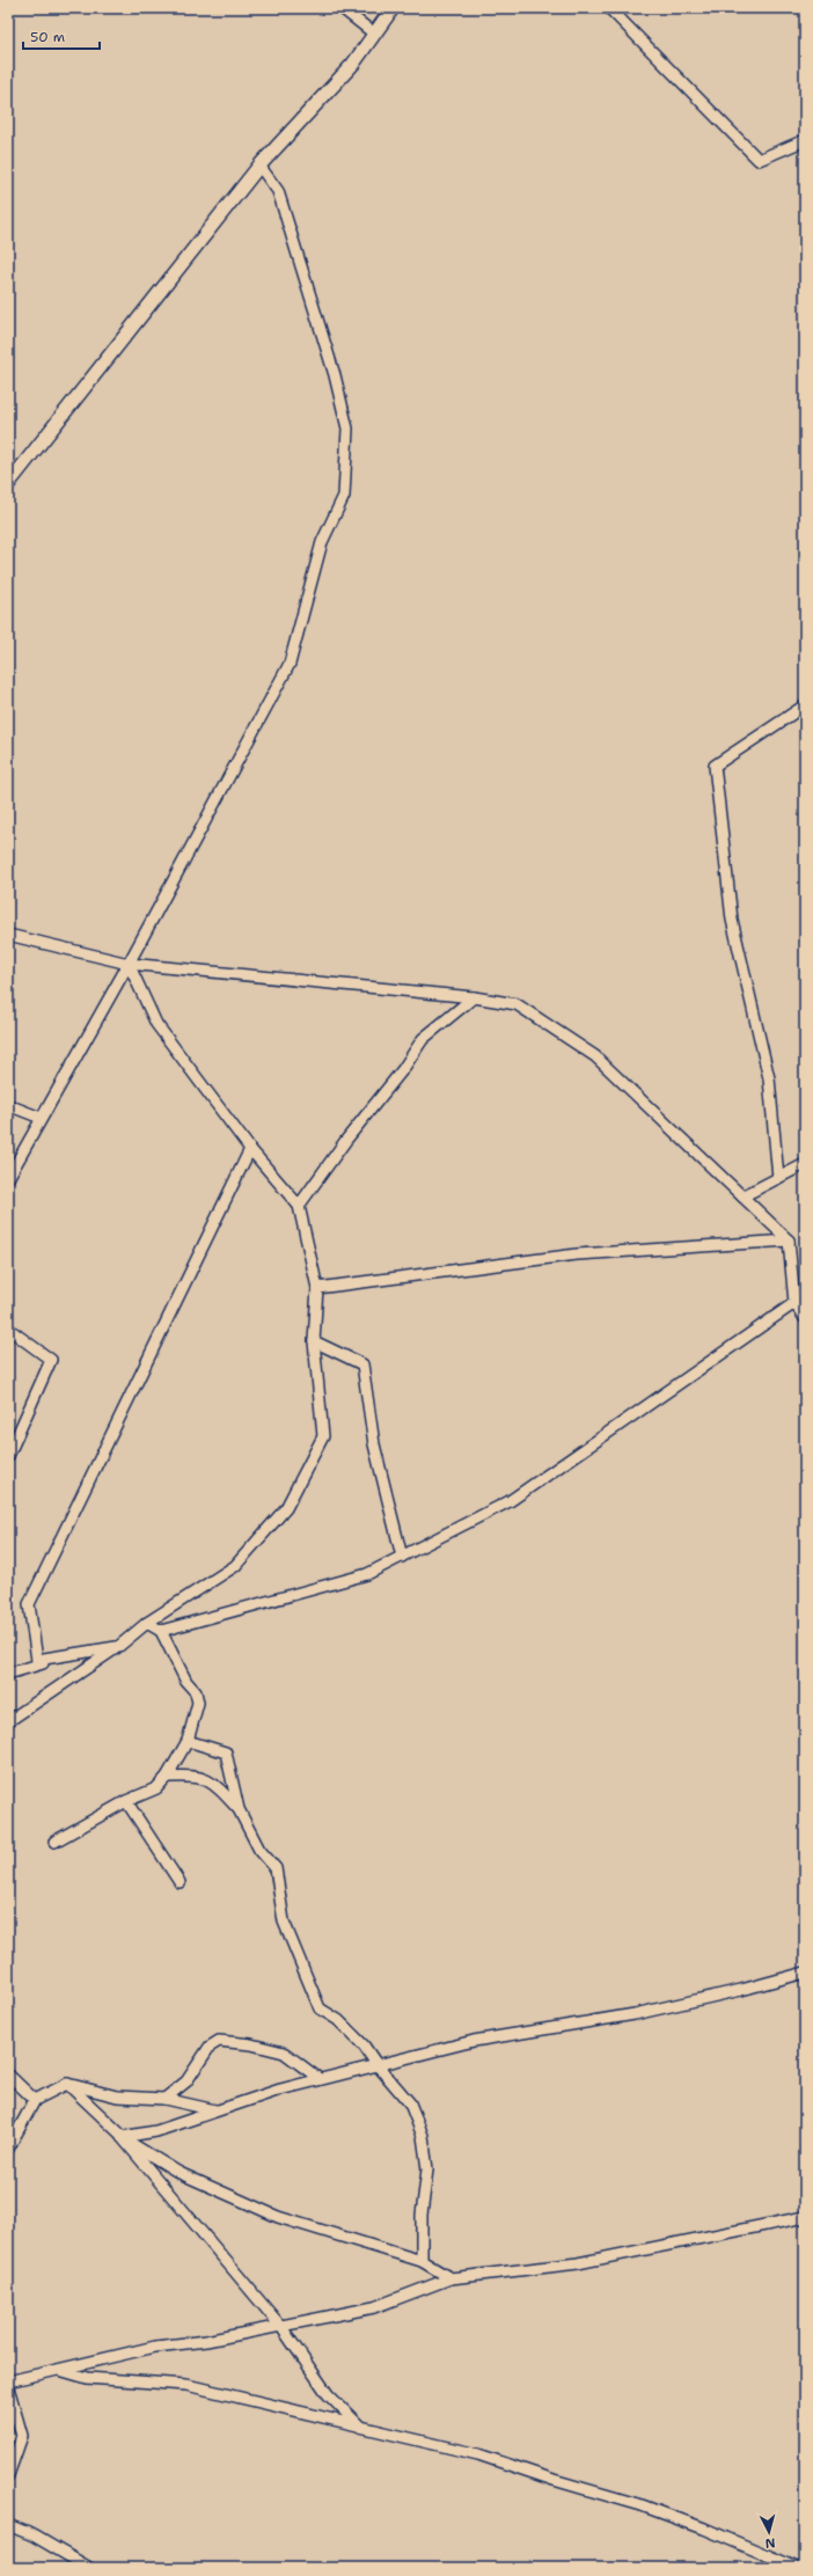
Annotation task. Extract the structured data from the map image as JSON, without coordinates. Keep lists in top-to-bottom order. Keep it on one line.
{"scale_bar":"50 m","north":"bottom"}
